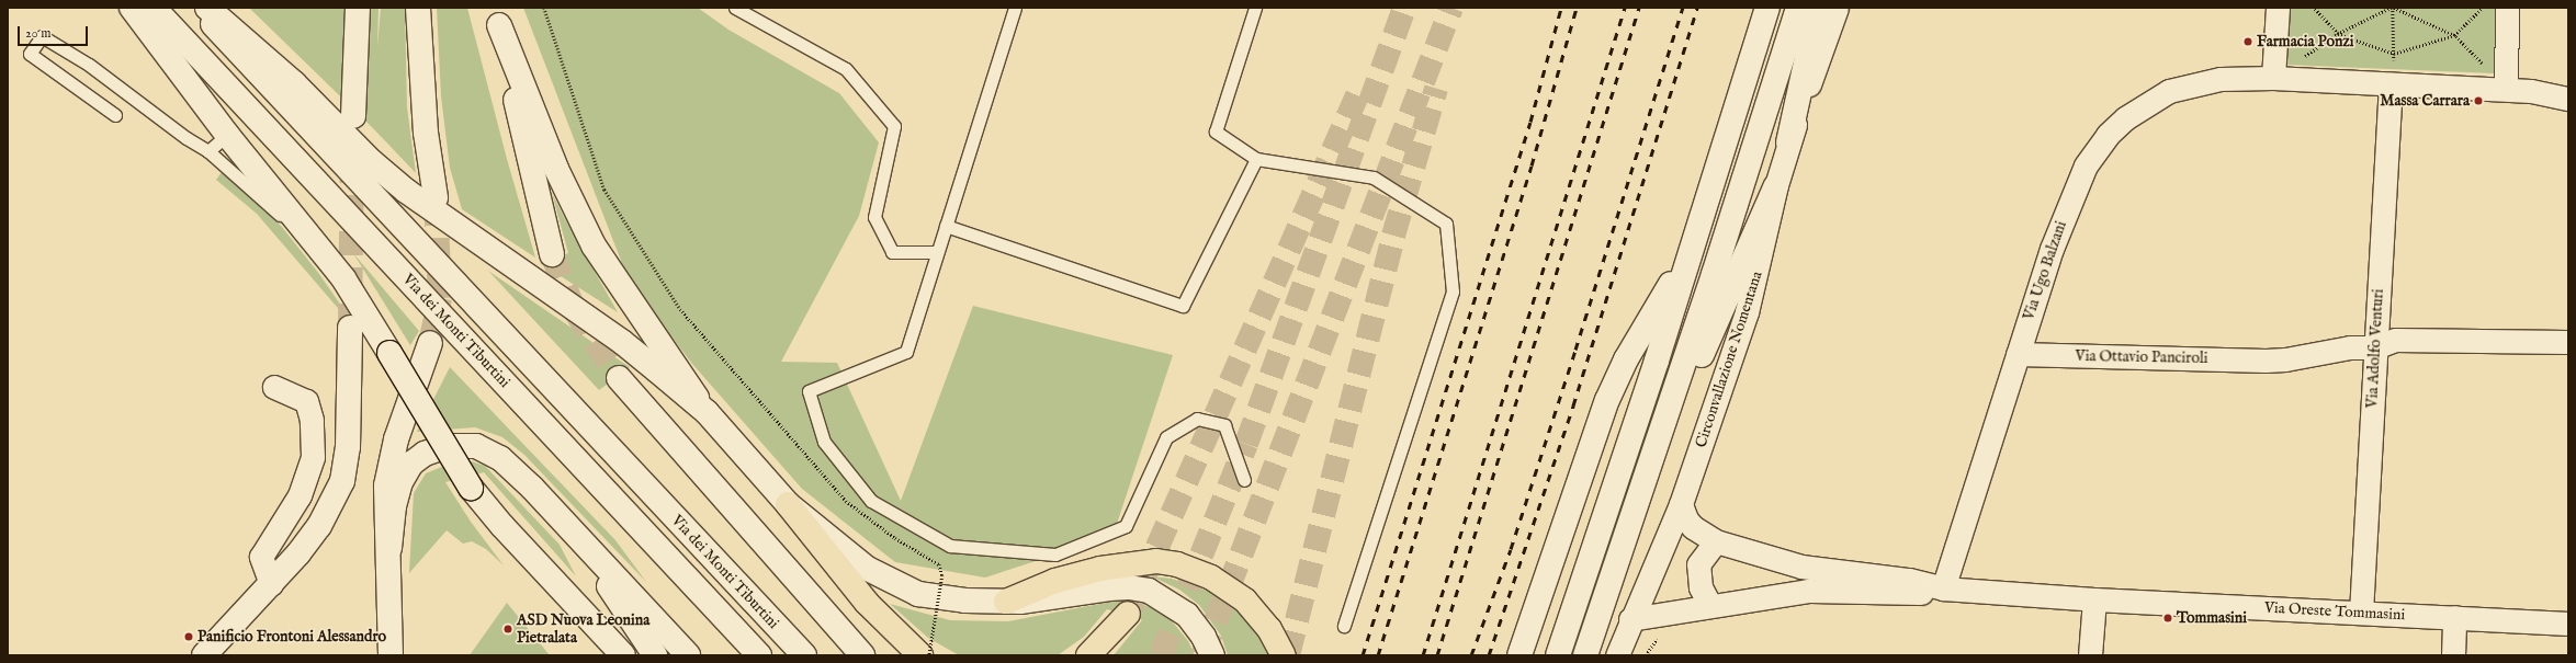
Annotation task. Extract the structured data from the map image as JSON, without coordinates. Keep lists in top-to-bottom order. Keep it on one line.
{"streets":{"street":["Via Ugo Balzani","Via dei Monti Tiburtini","Via Adolfo Venturi","Via Ottavio Panciroli","Circonvallazione Nomentana","Via Oreste Tommasini"]},"crossings":[["Via Ugo Balzani","Via Adolfo Venturi"],["Via Ugo Balzani","Via Ottavio Panciroli"],["Via Ugo Balzani","Via Oreste Tommasini"],["Via Adolfo Venturi","Via Ottavio Panciroli"],["Via Adolfo Venturi","Via Oreste Tommasini"],["Circonvallazione Nomentana","Via Oreste Tommasini"]],"places":["Farmacia Ponzi","Massa Carrara","Tommasini","ASD Nuova Leonina Pietralata","Panificio Frontoni Alessandro"],"scale_bar":"20 m"}
